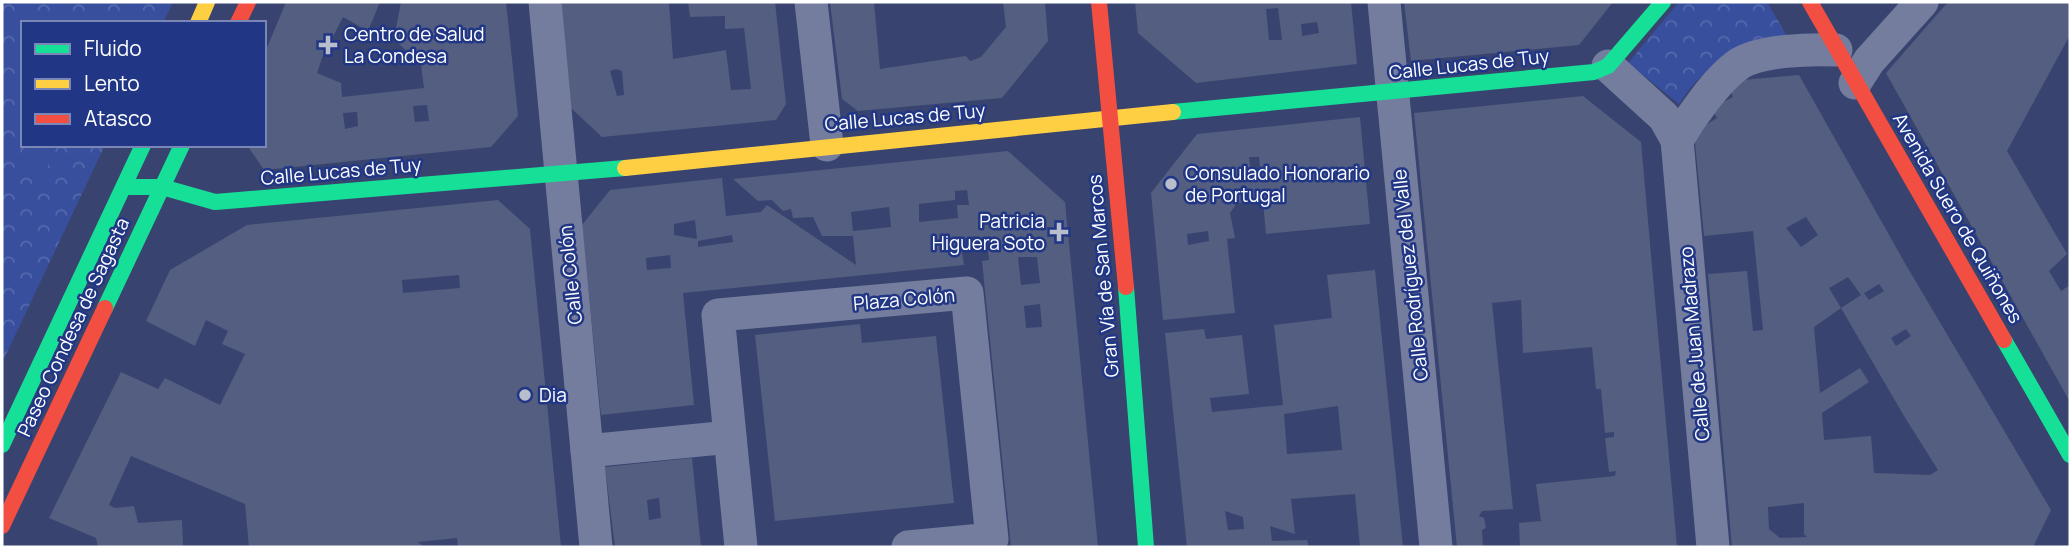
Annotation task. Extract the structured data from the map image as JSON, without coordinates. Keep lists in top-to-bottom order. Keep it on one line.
{"streets":{"street":["Calle Lucas de Tuy","Avenida Suero de Quiñones","Calle Colón","Calle Rodríguez del Valle","Gran Vía de San Marcos","Plaza Colón","Paseo Condesa de Sagasta","Calle de Juan Madrazo"]},"crossings":[["Calle Lucas de Tuy","Calle Colón"],["Calle Lucas de Tuy","Calle Rodríguez del Valle"],["Calle Lucas de Tuy","Gran Vía de San Marcos"],["Calle Lucas de Tuy","Paseo Condesa de Sagasta"],["Calle Lucas de Tuy","Calle de Juan Madrazo"]],"places":{"health":["Centro de Salud La Condesa","Patricia Higuera Soto"],"other":["Consulado Honorario de Portugal","Dia"]},"legend":["Fluido","Lento","Atasco"]}
